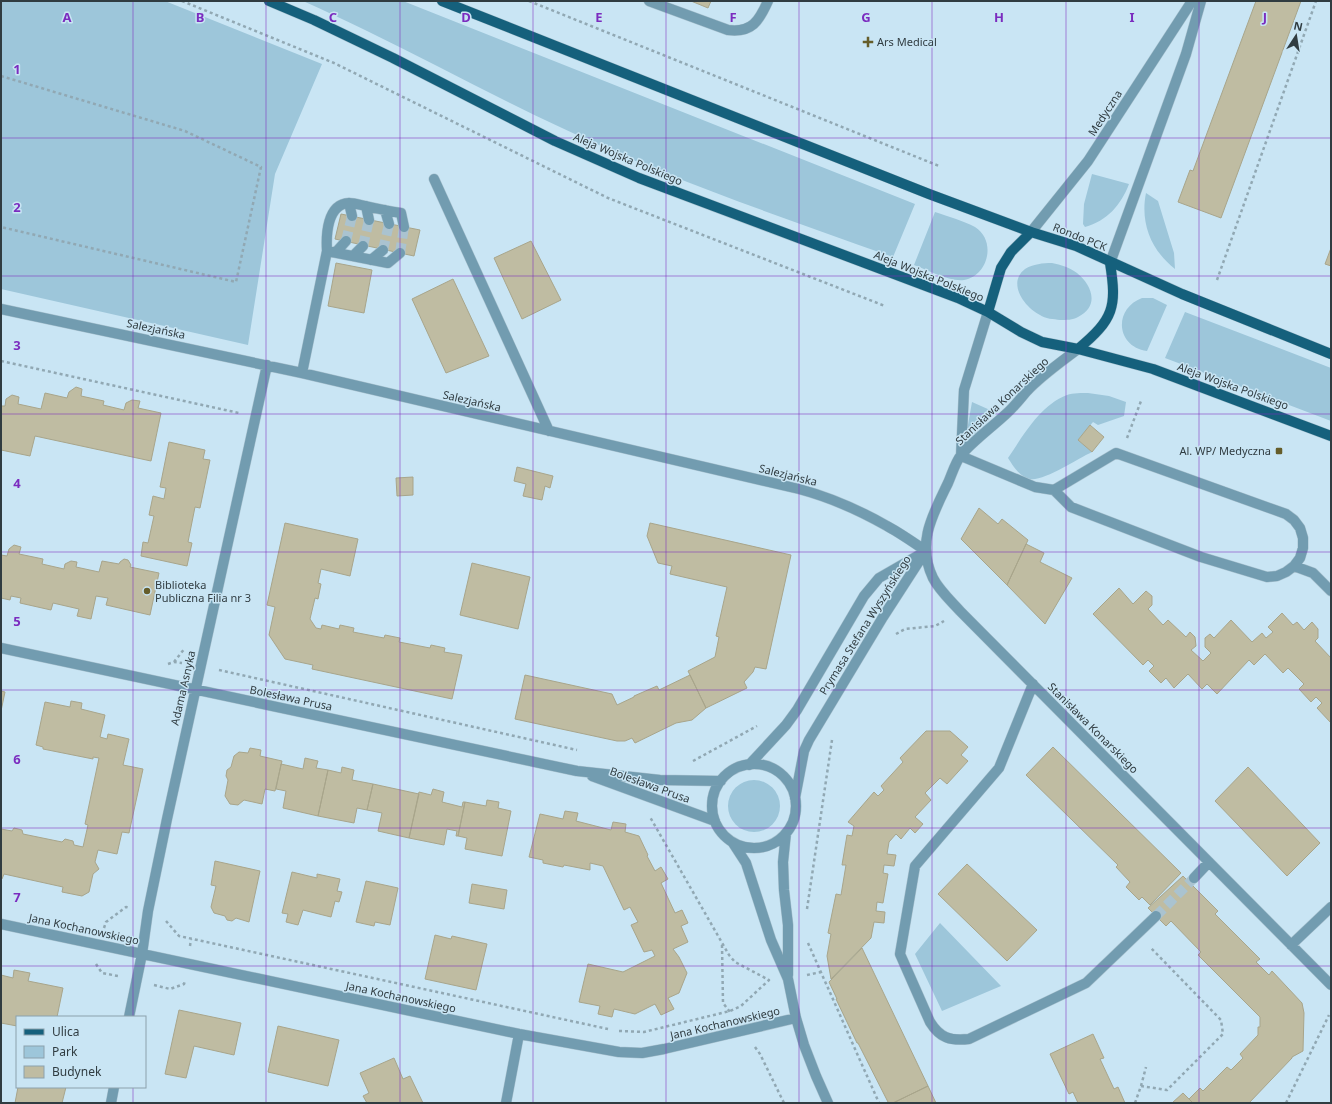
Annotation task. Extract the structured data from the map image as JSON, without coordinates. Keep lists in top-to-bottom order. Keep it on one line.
{"streets":{"main road":["Aleja Wojska Polskiego","Rondo PCK"],"street":["Medyczna","Salezjańska","Stanisława Konarskiego","Prymasa Stefana Wyszyńskiego","Adama Asnyka","Bolesława Prusa","Jana Kochanowskiego"]},"crossings":[["Medyczna","Aleja Wojska Polskiego"],["Medyczna","Rondo PCK"],["Medyczna","Stanisława Konarskiego"],["Aleja Wojska Polskiego","Rondo PCK"],["Aleja Wojska Polskiego","Stanisława Konarskiego"],["Rondo PCK","Stanisława Konarskiego"],["Salezjańska","Stanisława Konarskiego"],["Salezjańska","Prymasa Stefana Wyszyńskiego"],["Salezjańska","Adama Asnyka"],["Stanisława Konarskiego","Prymasa Stefana Wyszyńskiego"],["Prymasa Stefana Wyszyńskiego","Bolesława Prusa"],["Adama Asnyka","Bolesława Prusa"],["Adama Asnyka","Jana Kochanowskiego"]],"places":{"health":["Ars Medical"],"transit":["Al. WP/ Medyczna"],"other":["Biblioteka Publiczna Filia nr 3"]},"legend":["Ulica","Park","Budynek"],"north":"top","grid":{"columns":["A","B","C","D","E","F","G","H","I","J"],"rows":["1","2","3","4","5","6","7"]}}
